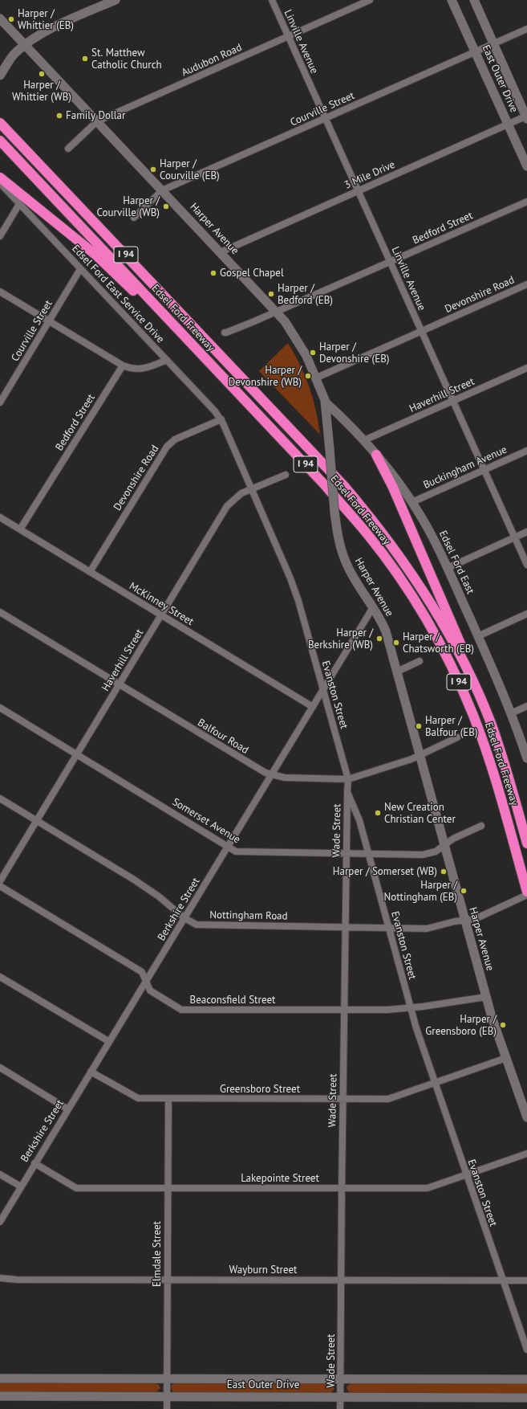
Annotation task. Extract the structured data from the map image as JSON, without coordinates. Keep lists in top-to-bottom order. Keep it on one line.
{"streets":{"highway":["I 94","Edsel Ford Freeway"],"street":["Linville Avenue","Audubon Road","East Outer Drive","Courville Street","3 Mile Drive","Bedford Street","Harper Avenue","Edsel Ford East Service Drive","Devonshire Road","Haverhill Street","Buckingham Avenue","Edsel Ford East","McKinney Street","Evanston Street","Balfour Road","Somerset Avenue","Wade Street","Berkshire Street","Nottingham Road","Beaconsfield Street","Greensboro Street","Lakepointe Street","Elmdale Street","Wayburn Street"]},"crossings":[["Linville Avenue","Audubon Road"],["Linville Avenue","Courville Street"],["Linville Avenue","3 Mile Drive"],["Linville Avenue","Bedford Street"],["Linville Avenue","Devonshire Road"],["Linville Avenue","Haverhill Street"],["Linville Avenue","Buckingham Avenue"],["Audubon Road","Harper Avenue"],["East Outer Drive","Courville Street"],["East Outer Drive","3 Mile Drive"],["East Outer Drive","Wade Street"],["East Outer Drive","Elmdale Street"],["Courville Street","Harper Avenue"],["Courville Street","Edsel Ford East Service Drive"],["3 Mile Drive","Harper Avenue"],["Bedford Street","Harper Avenue"],["Bedford Street","McKinney Street"],["Harper Avenue","Devonshire Road"],["Harper Avenue","Edsel Ford East"],["Harper Avenue","Balfour Road"],["Harper Avenue","Somerset Avenue"],["Harper Avenue","Berkshire Street"],["Harper Avenue","Nottingham Road"],["Harper Avenue","Beaconsfield Street"],["Harper Avenue","Greensboro Street"],["Edsel Ford East Service Drive","Devonshire Road"],["Edsel Ford East Service Drive","Evanston Street"],["Devonshire Road","McKinney Street"],["Devonshire Road","Evanston Street"],["Haverhill Street","Edsel Ford East"],["Haverhill Street","McKinney Street"],["Haverhill Street","Evanston Street"],["Haverhill Street","Balfour Road"],["Haverhill Street","Somerset Avenue"],["Haverhill Street","Nottingham Road"],["Buckingham Avenue","Edsel Ford East"],["McKinney Street","Berkshire Street"],["Evanston Street","Balfour Road"],["Evanston Street","Somerset Avenue"],["Evanston Street","Wade Street"],["Evanston Street","Berkshire Street"],["Evanston Street","Nottingham Road"],["Evanston Street","Beaconsfield Street"],["Evanston Street","Greensboro Street"],["Evanston Street","Lakepointe Street"],["Evanston Street","Wayburn Street"],["Balfour Road","Berkshire Street"],["Somerset Avenue","Wade Street"],["Somerset Avenue","Berkshire Street"],["Wade Street","Nottingham Road"],["Wade Street","Beaconsfield Street"],["Wade Street","Greensboro Street"],["Wade Street","Lakepointe Street"],["Wade Street","Wayburn Street"],["Berkshire Street","Nottingham Road"],["Berkshire Street","Beaconsfield Street"],["Berkshire Street","Greensboro Street"],["Berkshire Street","Lakepointe Street"],["Greensboro Street","Elmdale Street"],["Lakepointe Street","Elmdale Street"],["Elmdale Street","Wayburn Street"]],"places":["Harper / Whittier (EB)","St. Matthew Catholic Church","Harper / Whittier (WB)","Family Dollar","Harper / Courville (EB)","Harper / Courville (WB)","Gospel Chapel","Harper / Bedford (EB)","Harper / Devonshire (EB)","Harper / Devonshire (WB)","Harper / Berkshire (WB)","Harper / Chatsworth (EB)","Harper / Balfour (EB)","New Creation Christian Center","Harper / Somerset (WB)","Harper / Nottingham (EB)","Harper / Greensboro (EB)"]}
